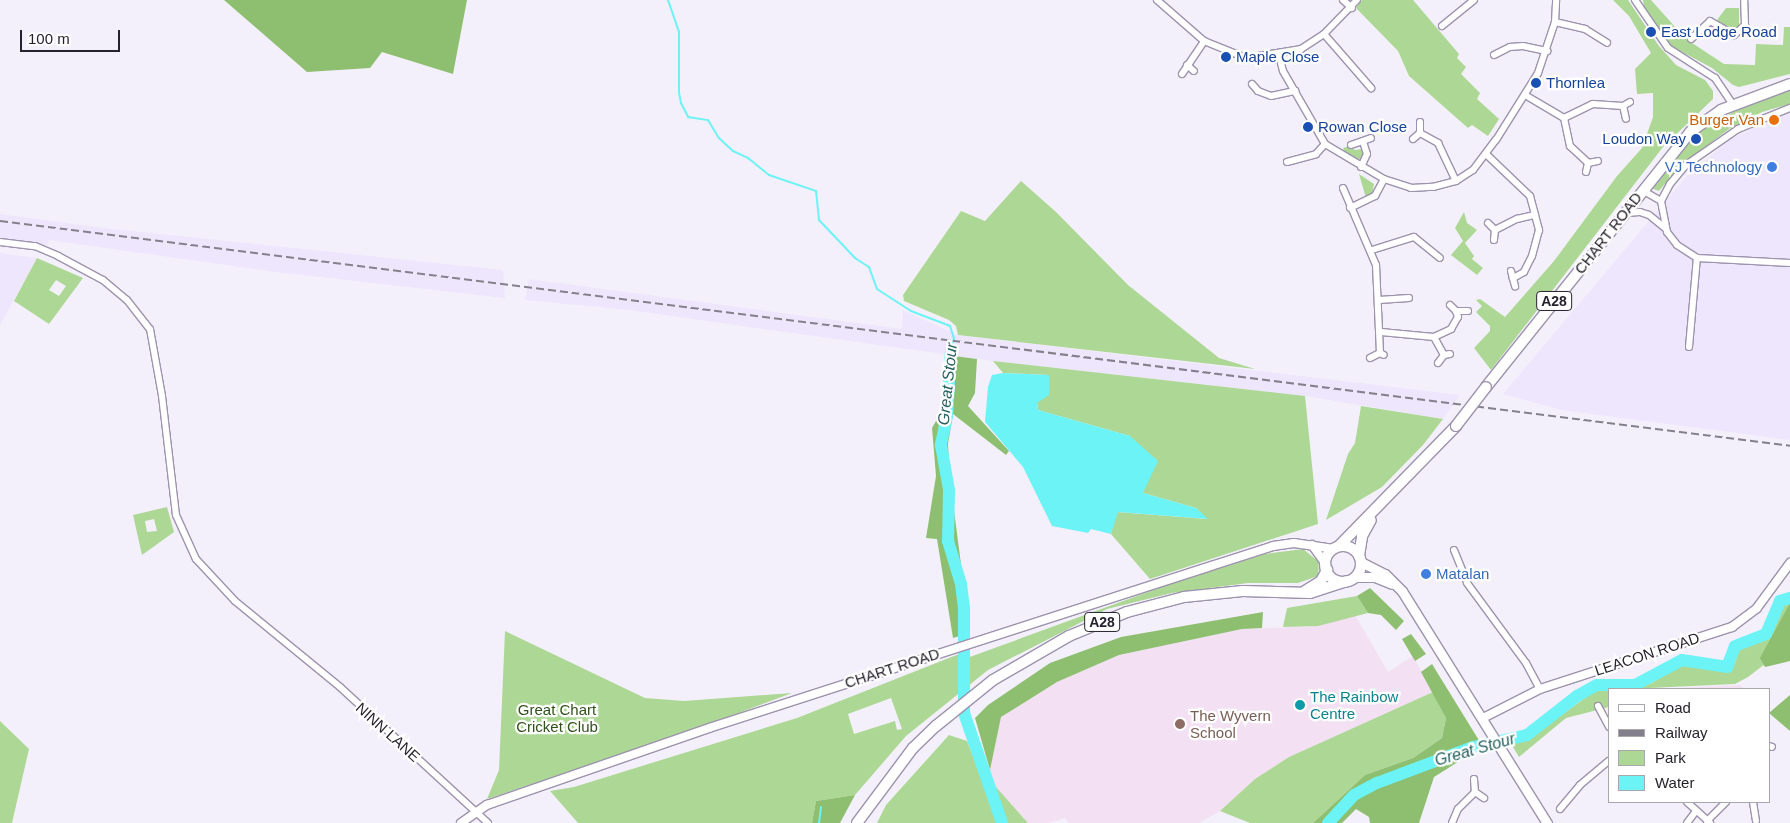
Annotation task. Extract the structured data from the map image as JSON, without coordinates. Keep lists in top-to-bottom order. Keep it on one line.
{"streets":{"main road":["CHART ROAD","A28"],"street":["LEACON ROAD","NINN LANE"]},"crossings":[["CHART ROAD","A28"],["CHART ROAD","NINN LANE"]],"water":["Great Stour"],"parks":["Great Chart Cricket Club"],"places":["East Lodge Road","Maple Close","Thornlea","Burger Van","Rowan Close","Loudon Way","VJ Technology","Matalan","The Rainbow Centre","The Wyvern School"],"legend":["Road","Railway","Park","Water"],"scale_bar":"100 m"}
